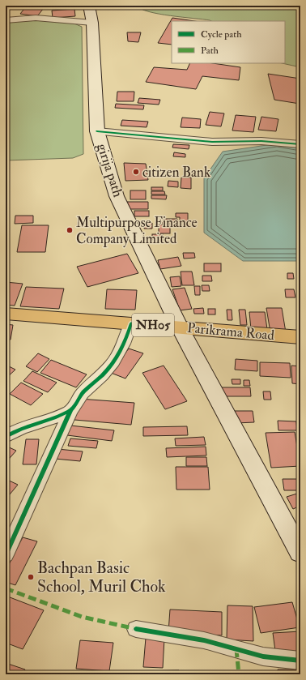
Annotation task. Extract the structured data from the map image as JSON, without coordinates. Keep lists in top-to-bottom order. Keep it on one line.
{"streets":{"main road":["girija path","NH05","Parikrama Road"]},"crossings":[["girija path","Parikrama Road"]],"places":["citizen Bank","Multipurpose Finance Company Limited","Bachpan Basic School, Muril Chok"],"legend":["Cycle path","Path"]}
